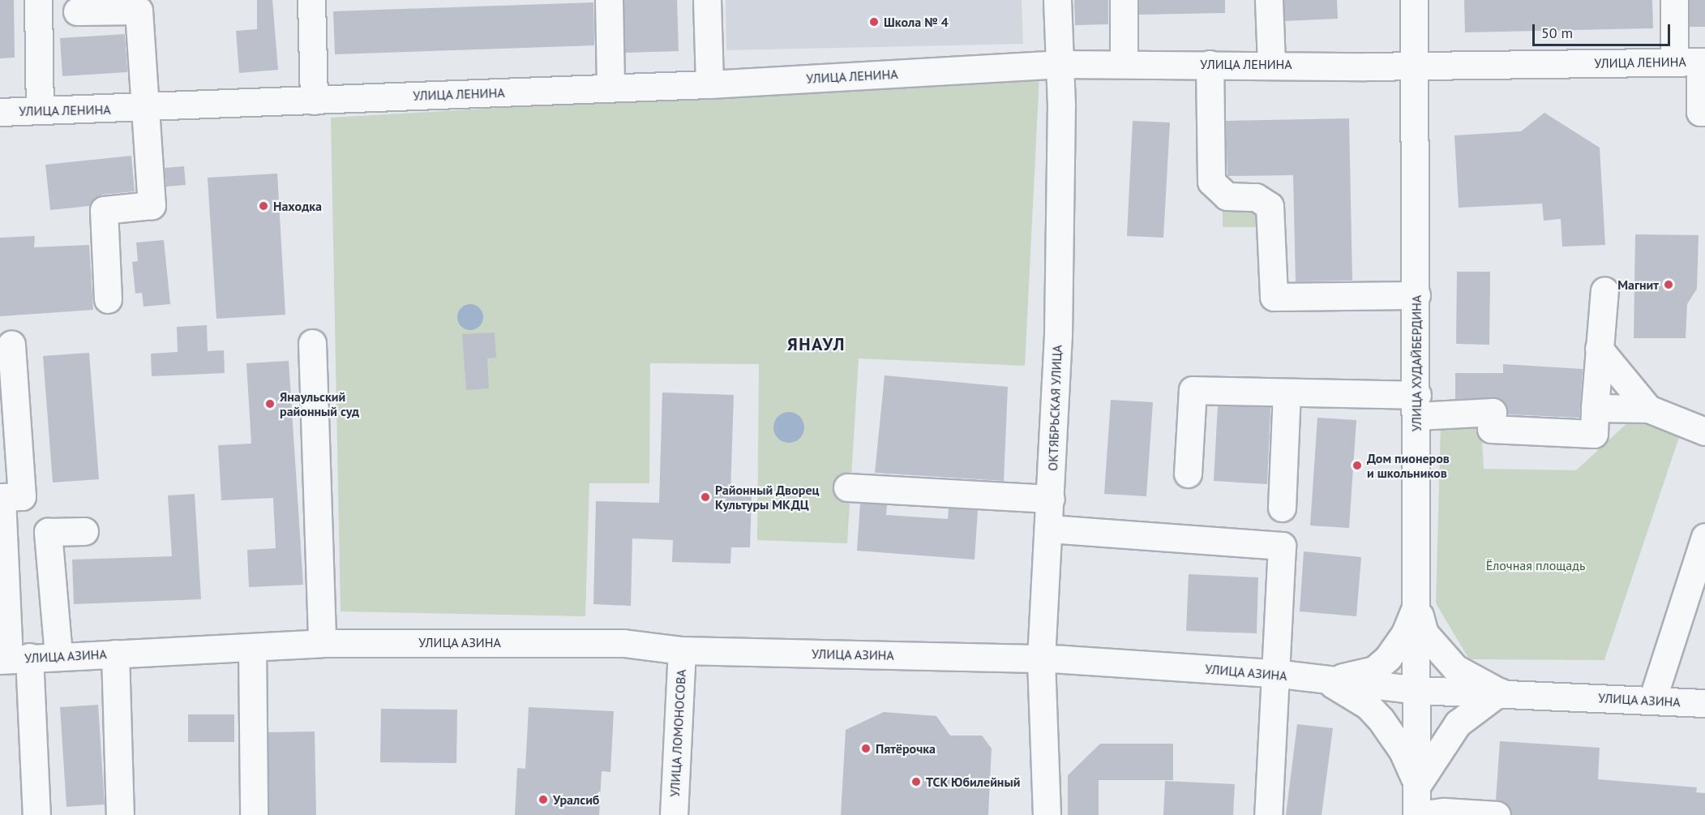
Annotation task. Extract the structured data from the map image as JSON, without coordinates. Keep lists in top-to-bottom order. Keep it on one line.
{"streets":{"street":["УЛИЦА ЛЕНИНА","УЛИЦА ХУДАЙБЕРДИНА","ОКТЯБРЬСКАЯ УЛИЦА","УЛИЦА АЗИНА","УЛИЦА ЛОМОНОСОВА"]},"crossings":[["УЛИЦА ЛЕНИНА","УЛИЦА ХУДАЙБЕРДИНА"],["УЛИЦА ЛЕНИНА","ОКТЯБРЬСКАЯ УЛИЦА"],["УЛИЦА ХУДАЙБЕРДИНА","УЛИЦА АЗИНА"],["ОКТЯБРЬСКАЯ УЛИЦА","УЛИЦА АЗИНА"],["УЛИЦА АЗИНА","УЛИЦА ЛОМОНОСОВА"]],"districts":["ЯНАУЛ"],"parks":["Ёлочная площадь"],"places":["Школа № 4","Находка","Магнит","Янаульский районный суд","Дом пионеров и школьников","Районный Дворец Культуры МКДЦ","Пятёрочка","ТСК Юбилейный","Уралсиб"],"scale_bar":"50 m"}
